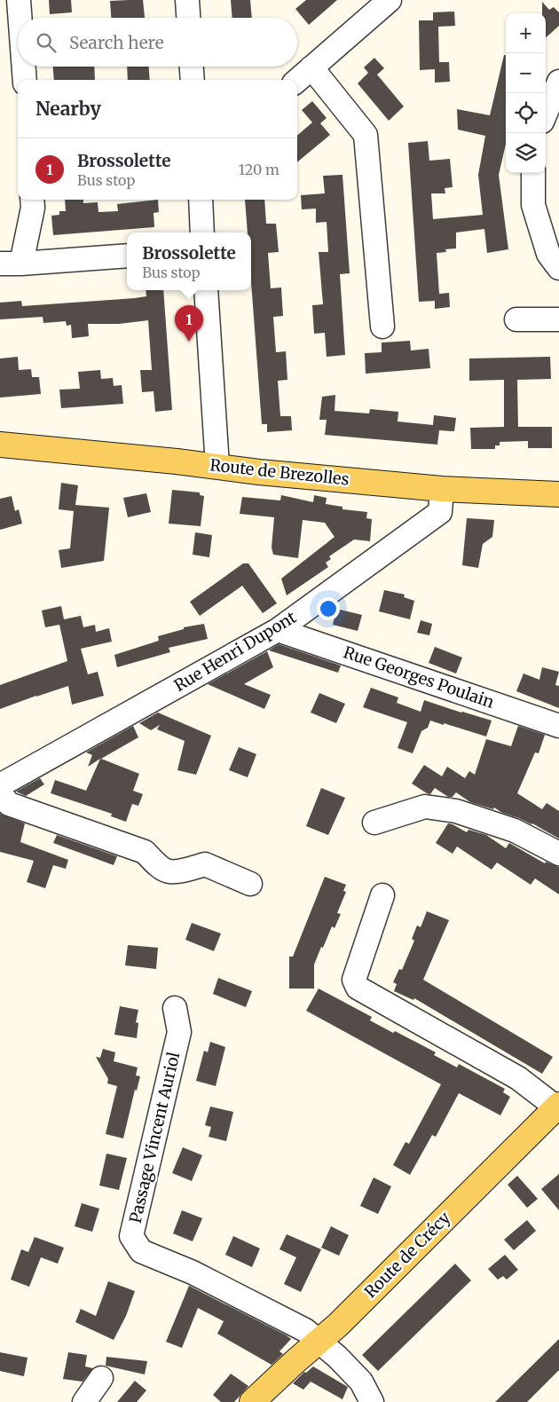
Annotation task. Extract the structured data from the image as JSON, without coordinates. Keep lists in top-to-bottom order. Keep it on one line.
{"streets":{"main road":["Route de Brezolles","Route de Crécy"],"street":["Rue Henri Dupont","Rue Georges Poulain","Passage Vincent Auriol"]},"crossings":[["Route de Brezolles","Rue Henri Dupont"],["Rue Henri Dupont","Rue Georges Poulain"],["Passage Vincent Auriol","Route de Crécy"]],"page":{"map_buttons":["+","−"],"search":"Search here","heading":"Nearby","list":[{"mark":"1","name":"Brossolette","note":"Bus stop","value":"120 m"}],"popup":["Brossolette","Bus stop"],"pins":"1"}}
